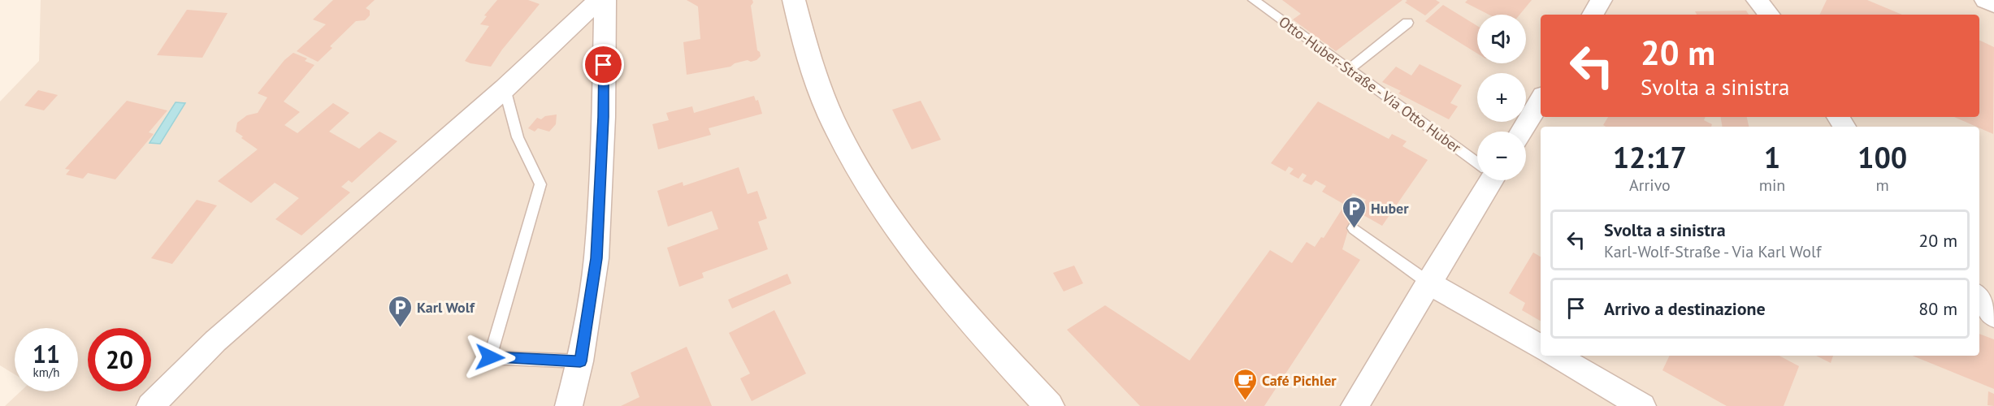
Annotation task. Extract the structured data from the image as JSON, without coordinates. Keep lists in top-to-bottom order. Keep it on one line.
{"streets":{"lane":["Otto-Huber-Straße - Via Otto Huber"]},"places":{"parking":["Huber","Karl Wolf"],"cafe":["Café Pichler"]},"page":{"map_buttons":["+","−"],"turn":["20 m","Svolta a sinistra"],"eta":["12:17","Arrivo","1","min","100","m"],"list":[{"name":"Svolta a sinistra","note":"Karl-Wolf-Straße - Via Karl Wolf","value":"20 m"},{"name":"Arrivo a destinazione","value":"80 m"}],"speed":"11 km/h","limit":"20"}}
